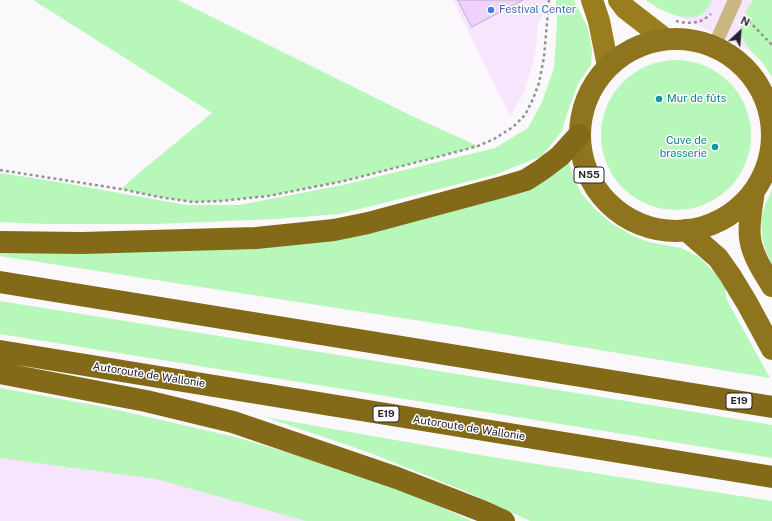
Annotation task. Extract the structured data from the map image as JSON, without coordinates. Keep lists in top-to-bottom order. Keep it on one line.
{"streets":{"highway":["N55","Autoroute de Wallonie","E19"]},"places":["Festival Center","Mur de fûts","Cuve de brasserie"],"north":"top right"}
